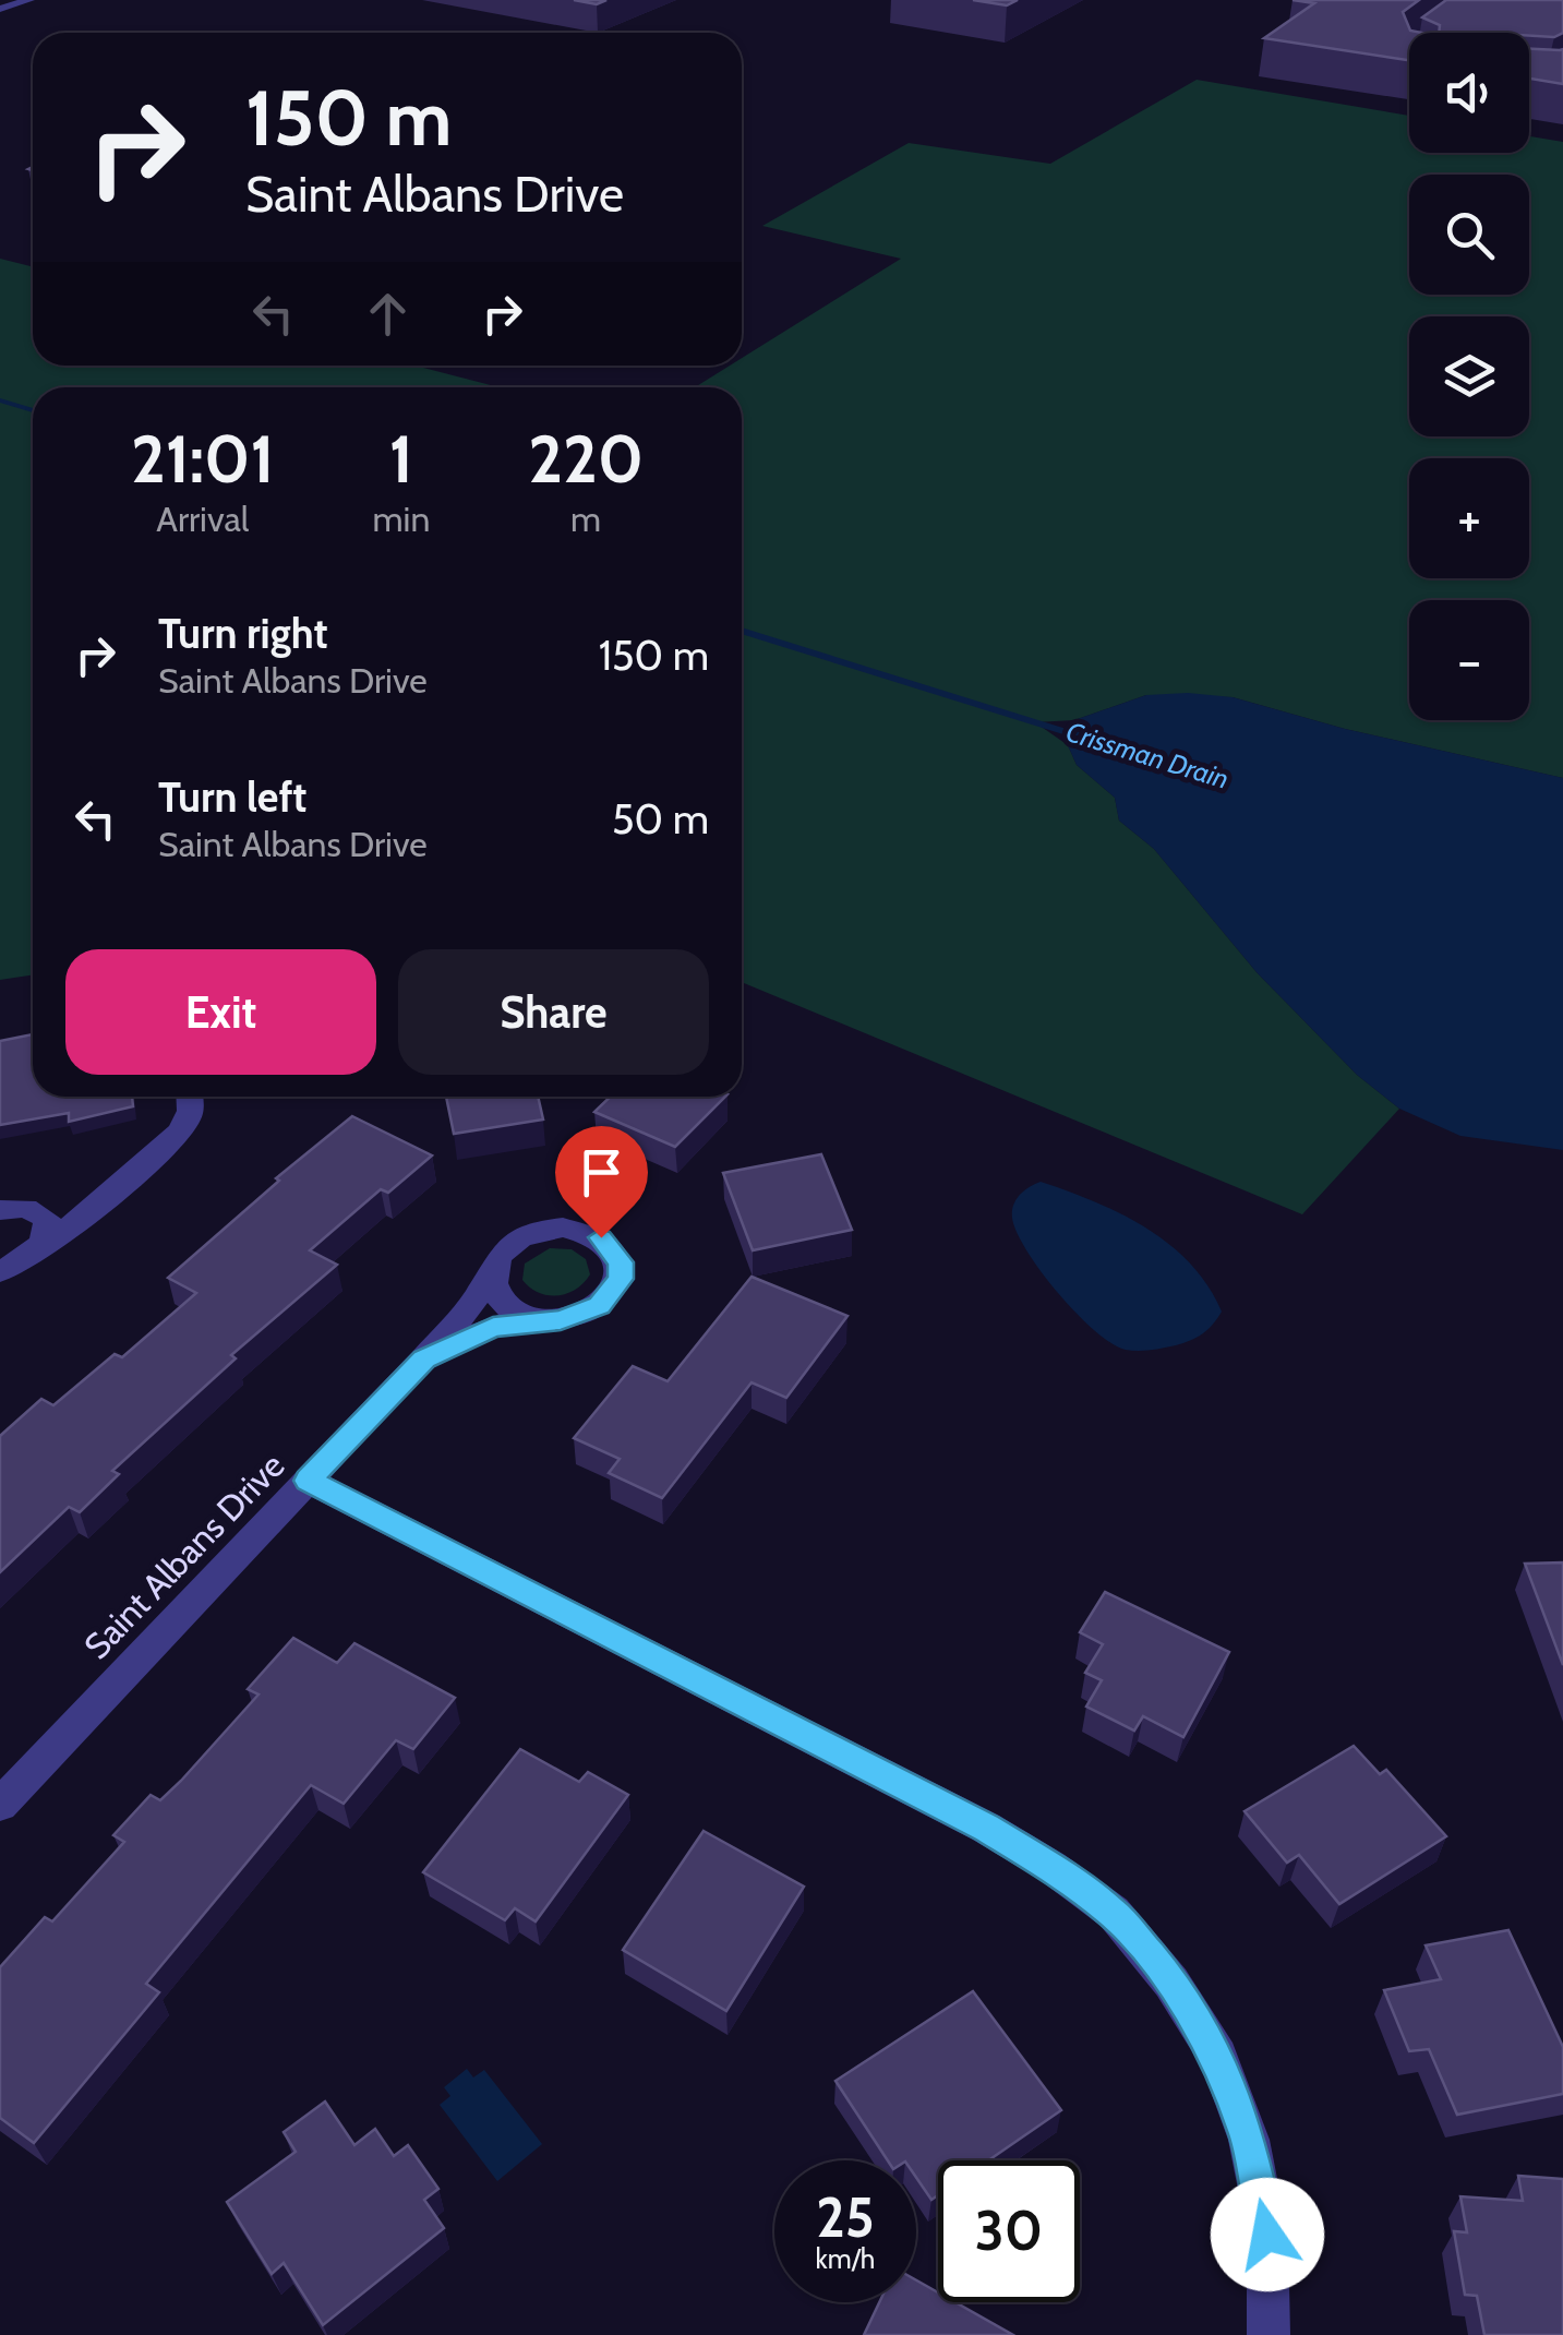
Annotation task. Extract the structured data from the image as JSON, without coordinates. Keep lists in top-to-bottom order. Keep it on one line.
{"streets":{"street":["Saint Albans Drive"]},"water":["Crissman Drain"],"page":{"map_buttons":["+","−"],"turn":["150 m","Saint Albans Drive"],"eta":["21:01","Arrival","1","min","220","m"],"list":[{"name":"Turn right","note":"Saint Albans Drive","value":"150 m"},{"name":"Turn left","note":"Saint Albans Drive","value":"50 m"}],"buttons":["Exit","Share"],"speed":"25 km/h","limit":"30"}}
